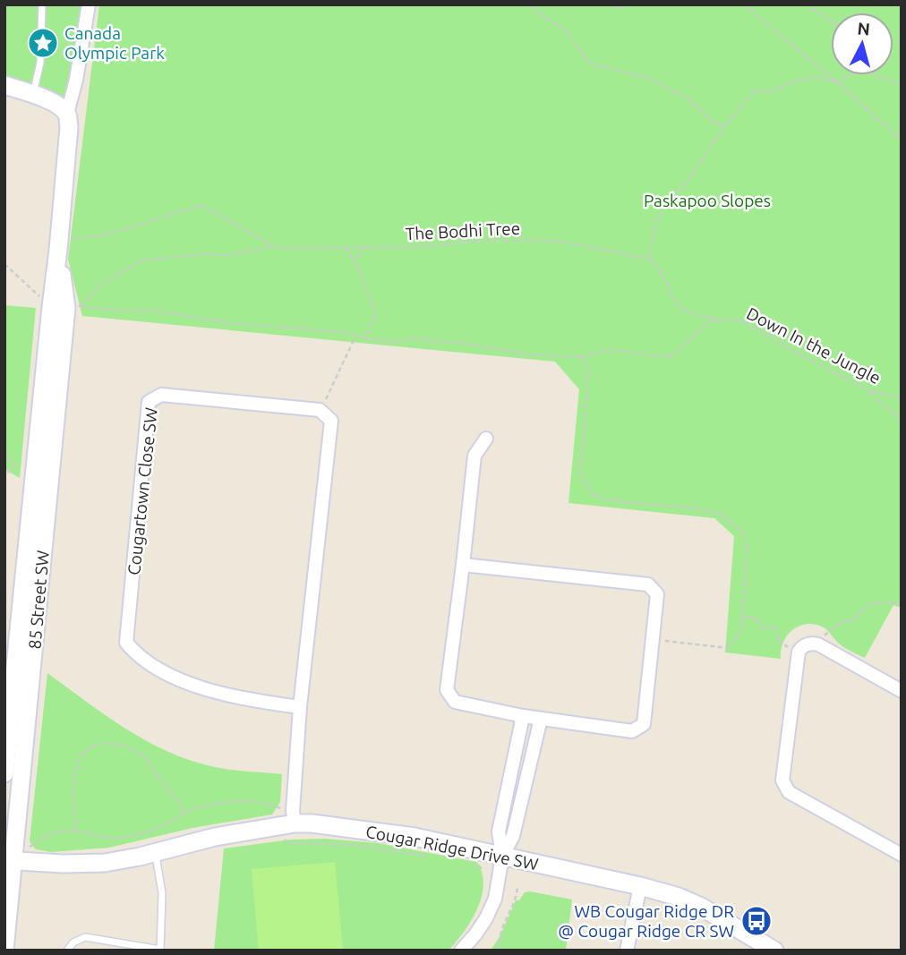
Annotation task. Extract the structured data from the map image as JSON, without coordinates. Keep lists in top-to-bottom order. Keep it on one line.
{"streets":{"street":["Cougartown Close SW","85 Street SW","Cougar Ridge Drive SW"],"path":["The Bodhi Tree","Down In the Jungle"]},"crossings":[["The Bodhi Tree","Down In the Jungle"],["The Bodhi Tree","85 Street SW"],["Down In the Jungle","85 Street SW"],["85 Street SW","Cougar Ridge Drive SW"]],"parks":["Paskapoo Slopes"],"places":{"place":["Canada Olympic Park"],"bus stop":["WB Cougar Ridge DR @ Cougar Ridge CR SW"]},"north":"top"}
